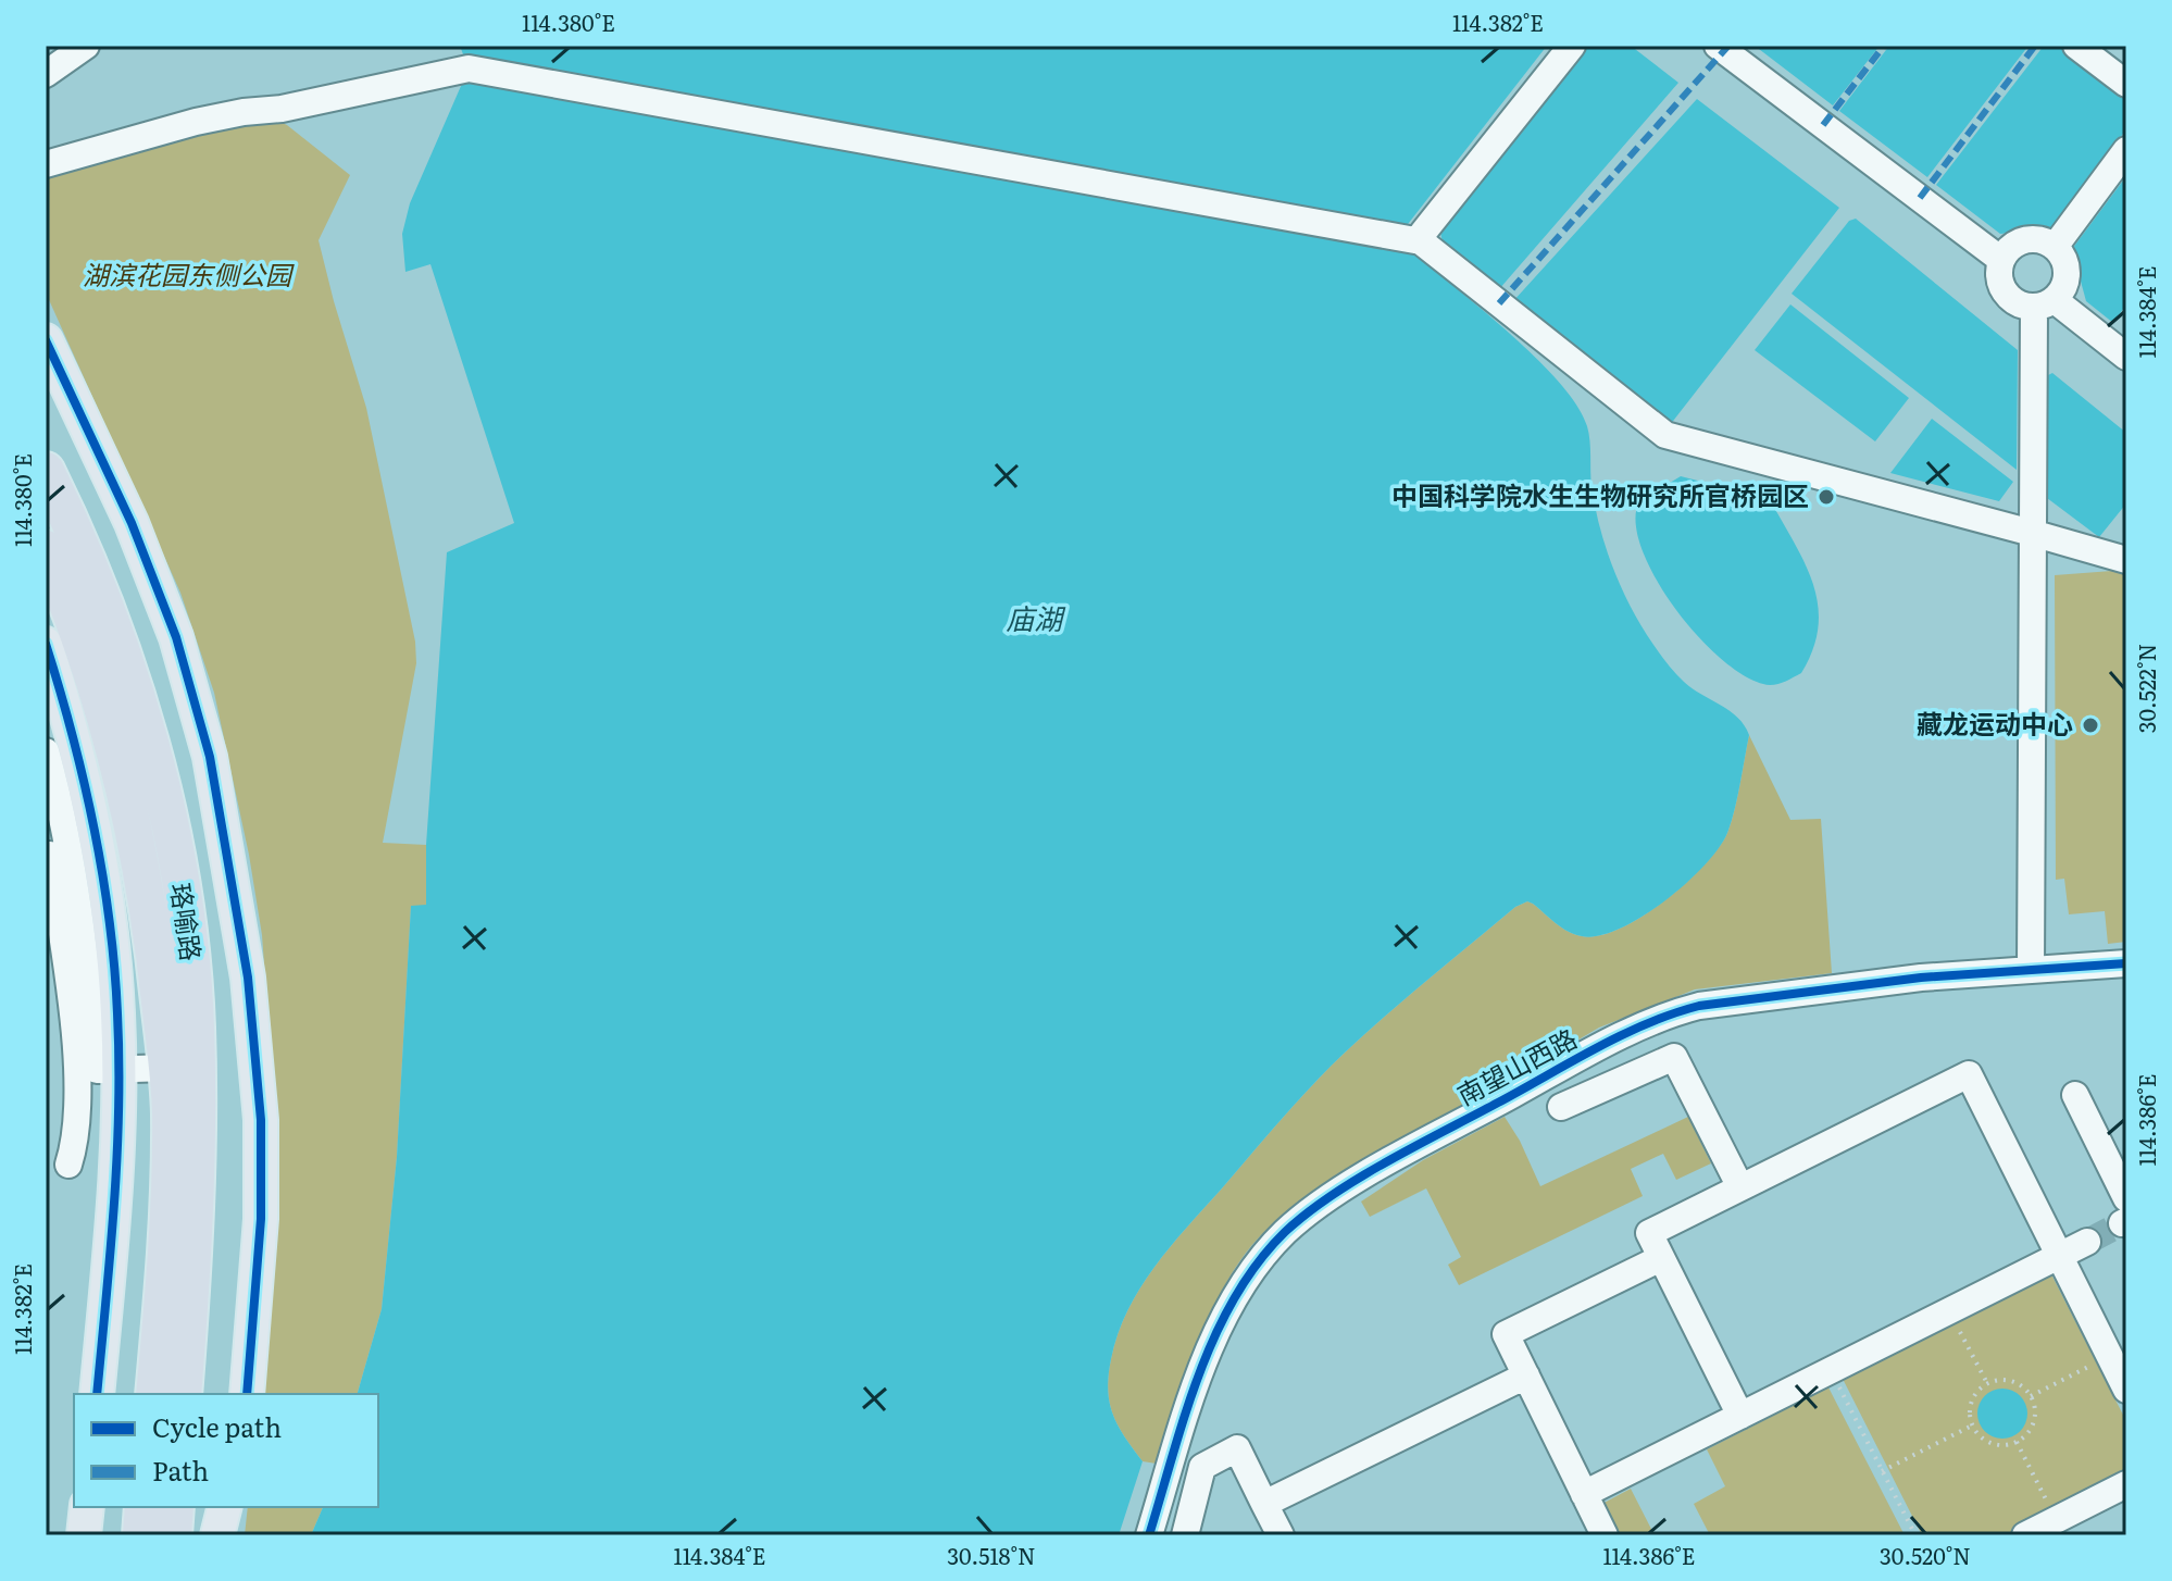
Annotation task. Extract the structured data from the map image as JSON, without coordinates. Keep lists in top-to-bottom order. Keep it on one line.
{"streets":{"highway":["珞喻路"],"street":["南望山西路"]},"water":["庙湖"],"parks":["湖滨花园东侧公园"],"places":["中国科学院水生生物研究所官桥园区","藏龙运动中心"],"legend":["Cycle path","Path"],"coordinates":["114.380°E","114.382°E","114.384°E","30.522°N","114.386°E","30.518°N","30.520°N"]}
